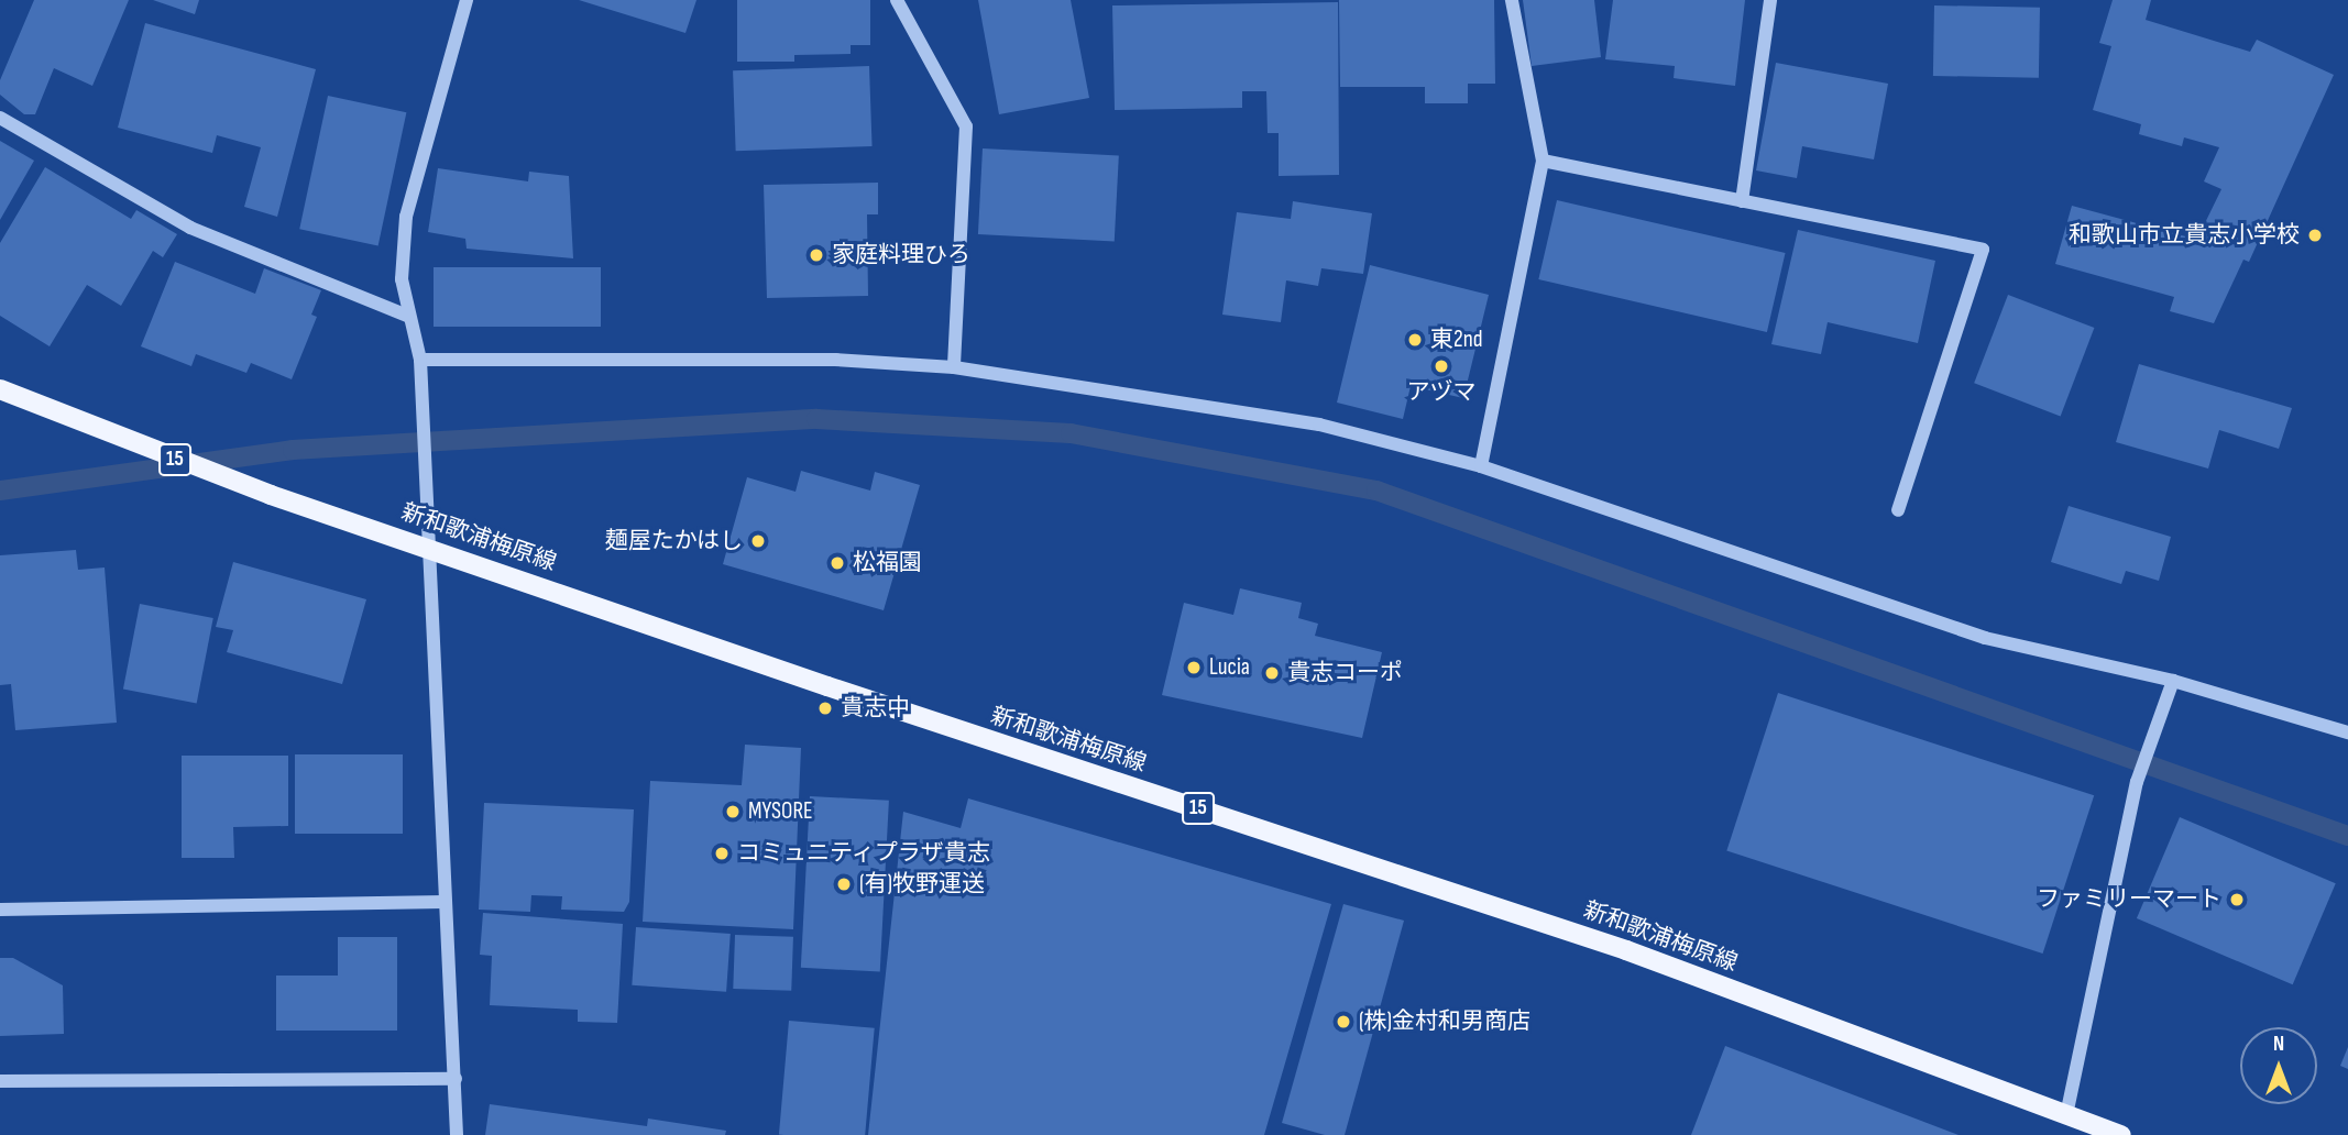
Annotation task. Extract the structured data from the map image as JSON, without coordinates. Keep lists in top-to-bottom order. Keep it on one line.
{"streets":{"main road":["15","新和歌浦梅原線"]},"places":["和歌山市立貴志小学校","家庭料理ひろ","東2nd","アヅマ","麺屋たかはし","松福園","Lucia","貴志コーポ","貴志中","MYSORE","コミュニティプラザ貴志","(有)牧野運送","ファミリーマート","(株)金村和男商店"],"north":"top"}
